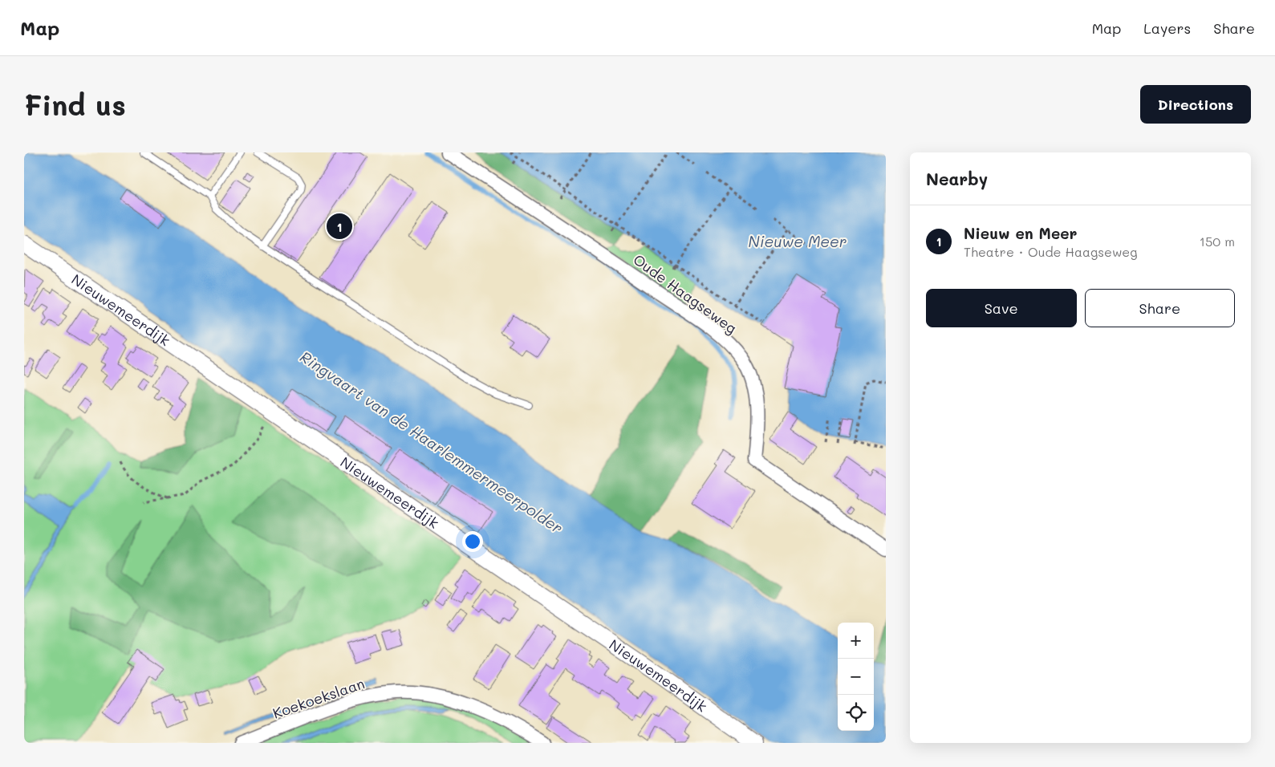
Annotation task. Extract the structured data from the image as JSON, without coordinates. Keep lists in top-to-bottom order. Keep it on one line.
{"streets":{"street":["Oude Haagseweg","Nieuwemeerdijk","Koekoekslaan"]},"water":["Nieuwe Meer","Ringvaart van de Haarlemmermeerpolder"],"page":{"header":"Map","nav":["Map","Layers","Share"],"buttons":["Directions",["Save","Share"]],"title":"Find us","heading":"Nearby","list":[{"mark":"1","name":"Nieuw en Meer","note":"Theatre · Oude Haagseweg","value":"150 m"}],"pins":"1","map_buttons":["+","−"]}}
